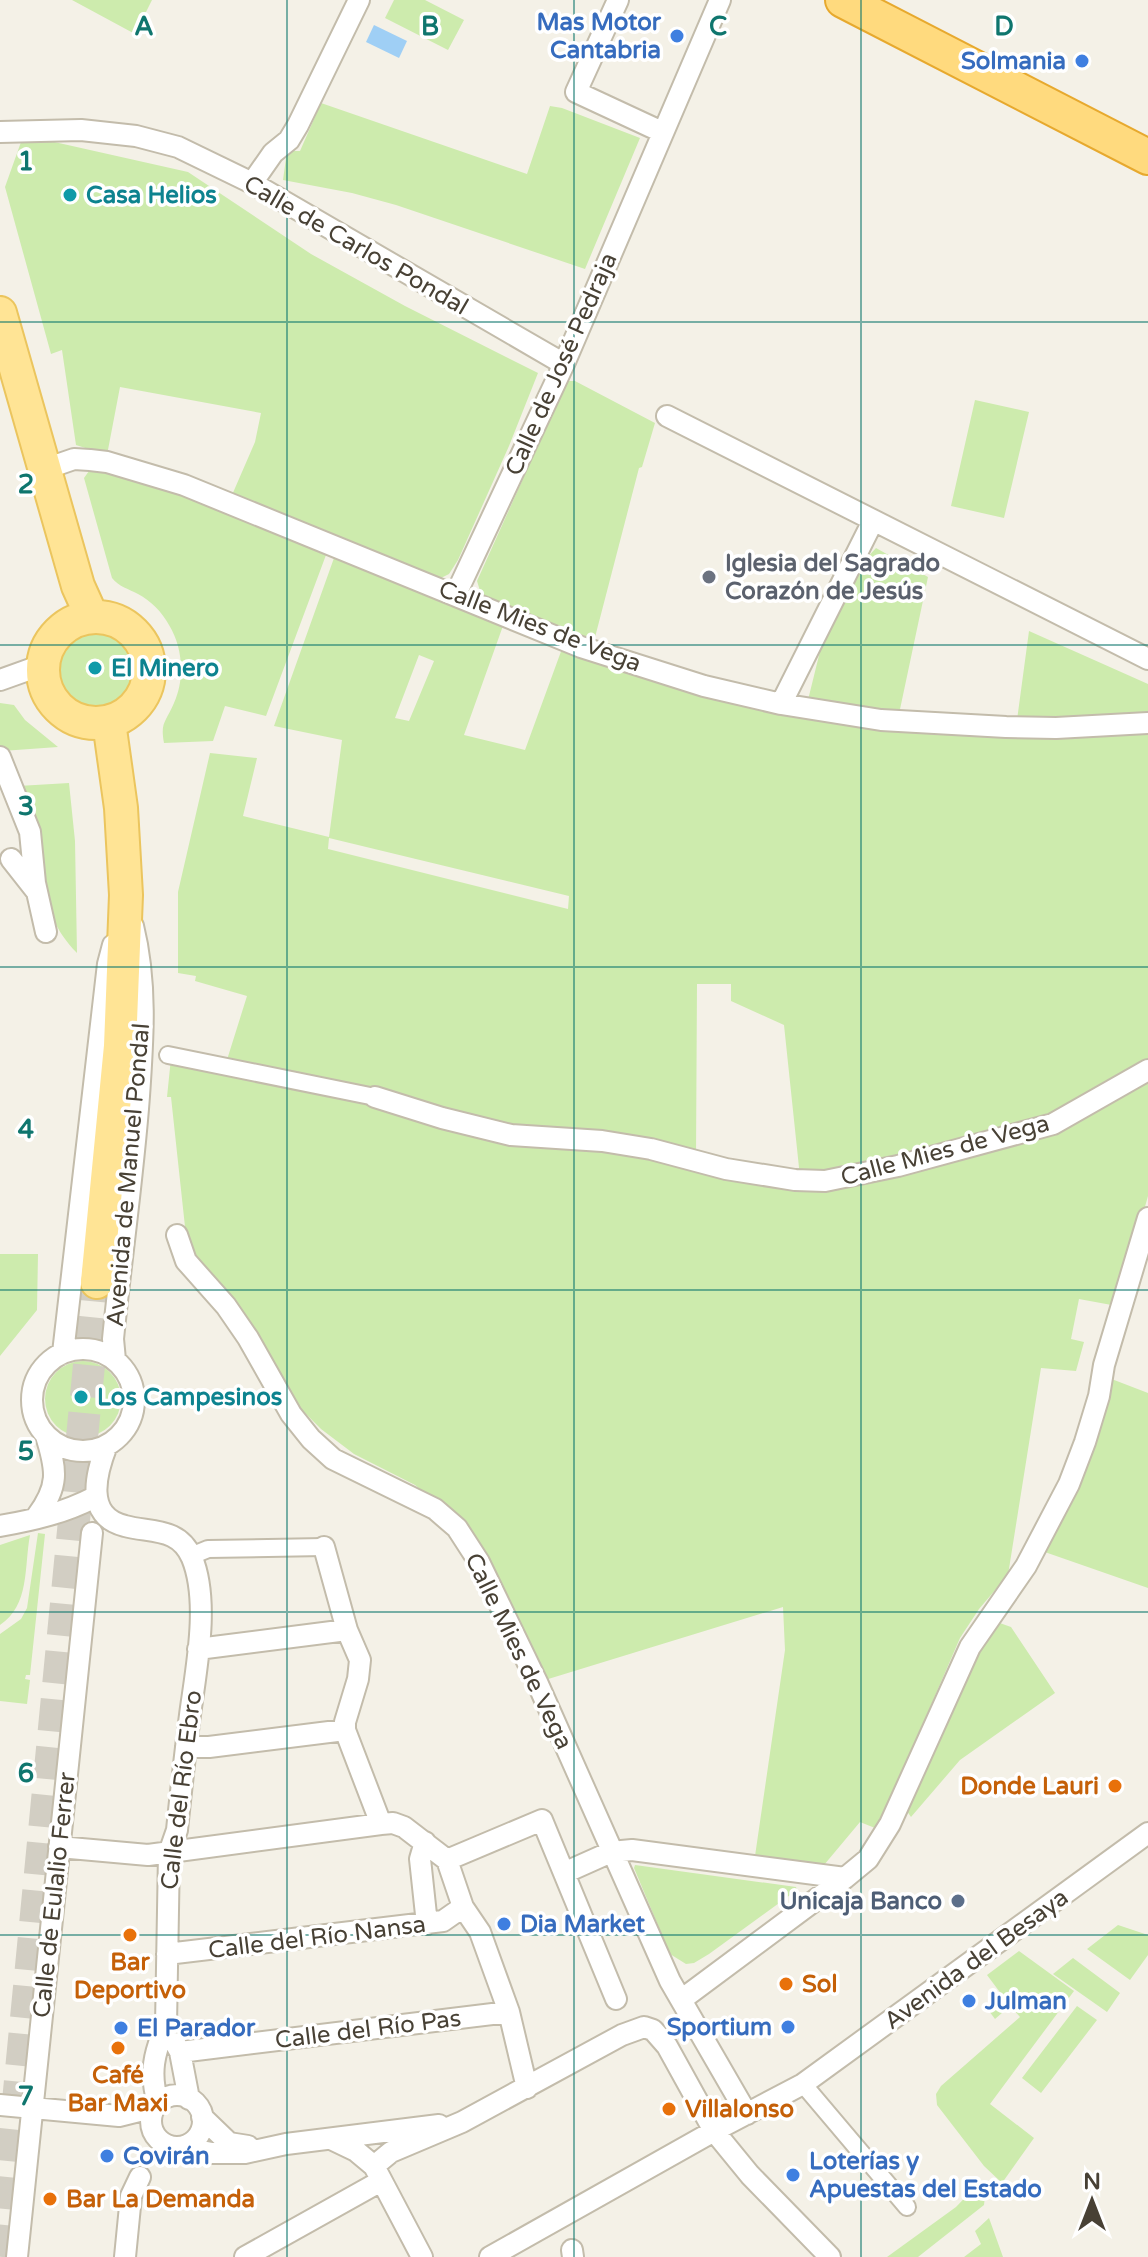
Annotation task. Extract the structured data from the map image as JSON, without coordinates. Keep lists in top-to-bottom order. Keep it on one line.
{"streets":{"main road":["Avenida de Manuel Pondal"],"street":["Calle de Carlos Pondal","Calle de José Pedraja","Calle Mies de Vega","Calle del Río Ebro","Calle de Eulalio Ferrer","Calle del Río Nansa","Avenida del Besaya","Calle del Río Pas"]},"crossings":[["Calle de Carlos Pondal","Calle de José Pedraja"],["Calle de José Pedraja","Calle Mies de Vega"],["Calle Mies de Vega","Avenida del Besaya"],["Calle del Río Ebro","Calle del Río Nansa"],["Calle del Río Ebro","Calle del Río Pas"]],"places":["Mas Motor Cantabria","Solmania","Casa Helios","Iglesia del Sagrado Corazón de Jesús","El Minero","Los Campesinos","Donde Lauri","Unicaja Banco","Dia Market","Bar Deportivo","Sol","Julman","Sportium","El Parador","Café Bar Maxi","Villalonso","Covirán","Loterías y Apuestas del Estado","Bar La Demanda"],"north":"top","grid":{"columns":["A","B","C","D"],"rows":["1","2","3","4","5","6","7"]}}
